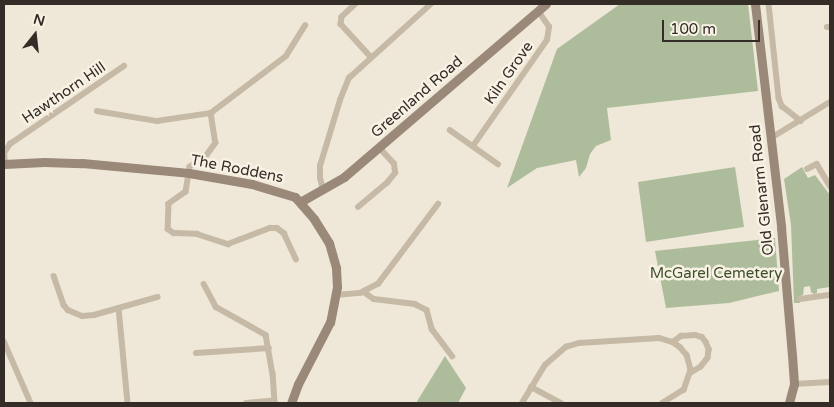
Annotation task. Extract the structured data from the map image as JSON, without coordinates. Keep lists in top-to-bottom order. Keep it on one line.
{"streets":{"street":["Kiln Grove","Hawthorn Hill","Greenland Road","The Roddens","Old Glenarm Road"]},"crossings":[["Kiln Grove","Greenland Road"],["Hawthorn Hill","The Roddens"],["Greenland Road","The Roddens"]],"parks":["McGarel Cemetery"],"scale_bar":"100 m","north":"top"}
